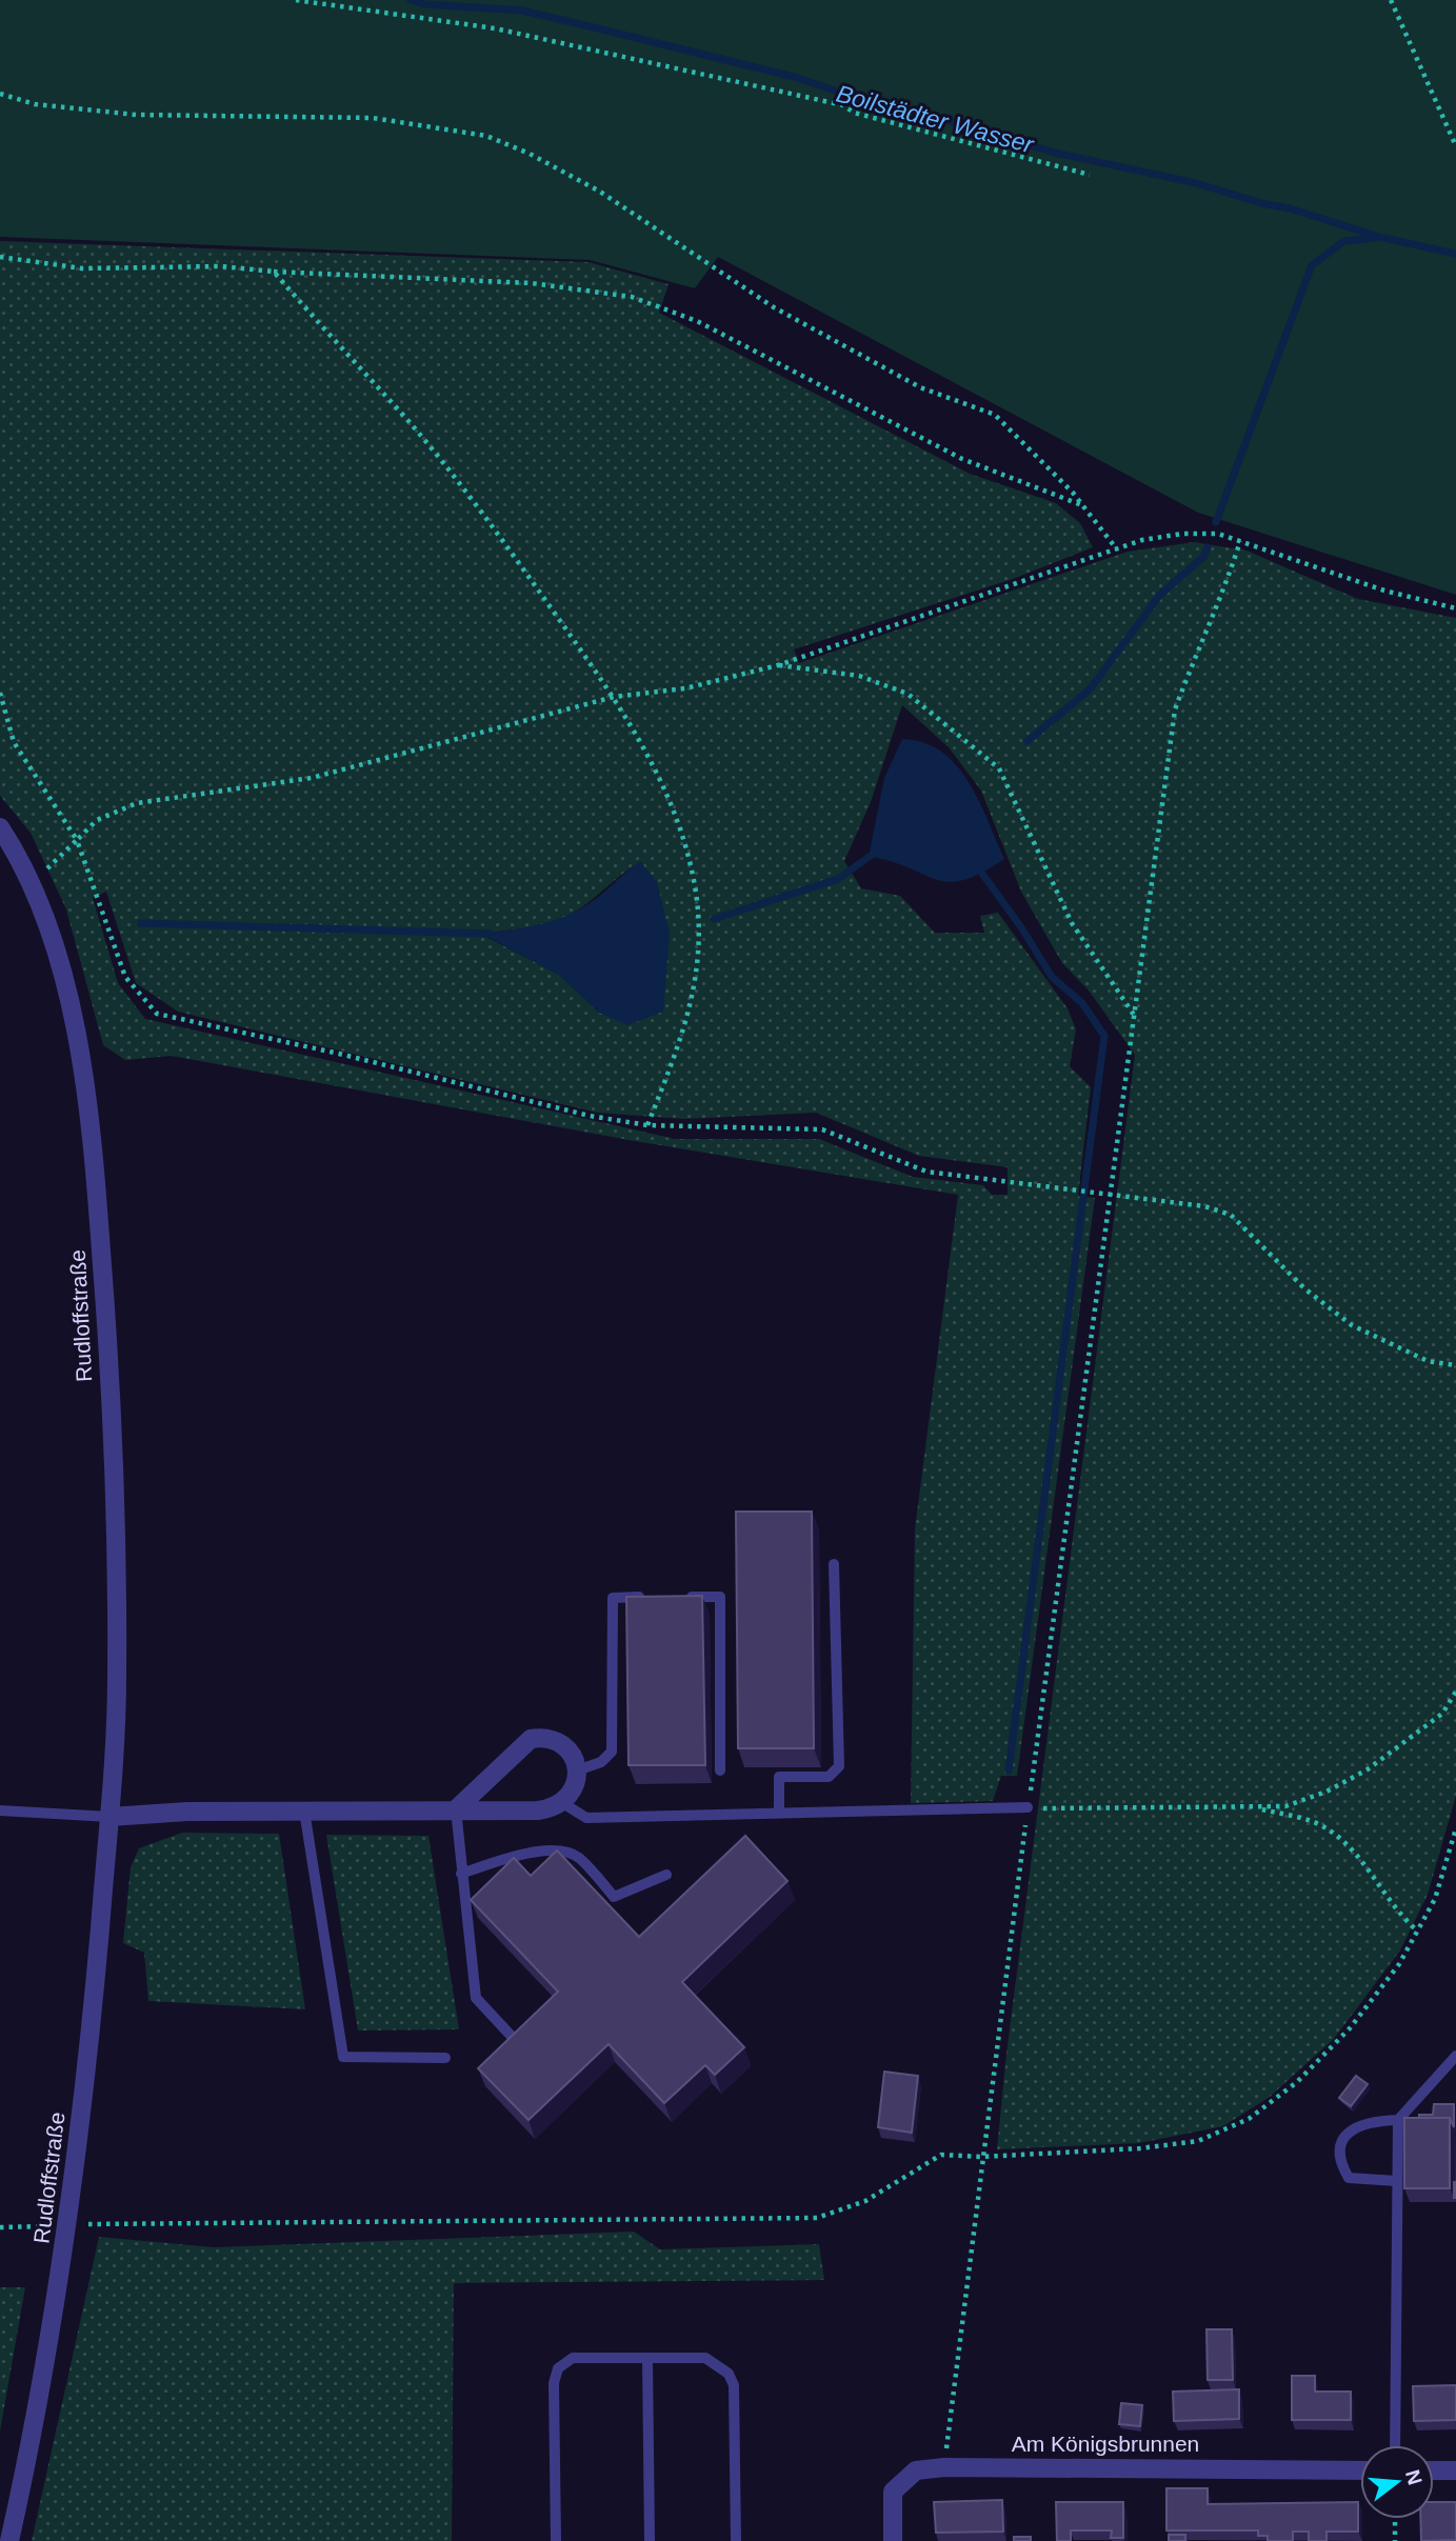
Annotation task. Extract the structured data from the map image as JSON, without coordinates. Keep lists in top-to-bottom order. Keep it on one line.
{"streets":{"street":["Rudloffstraße","Am Königsbrunnen"]},"water":["Boilstädter Wasser"],"north":"right"}
